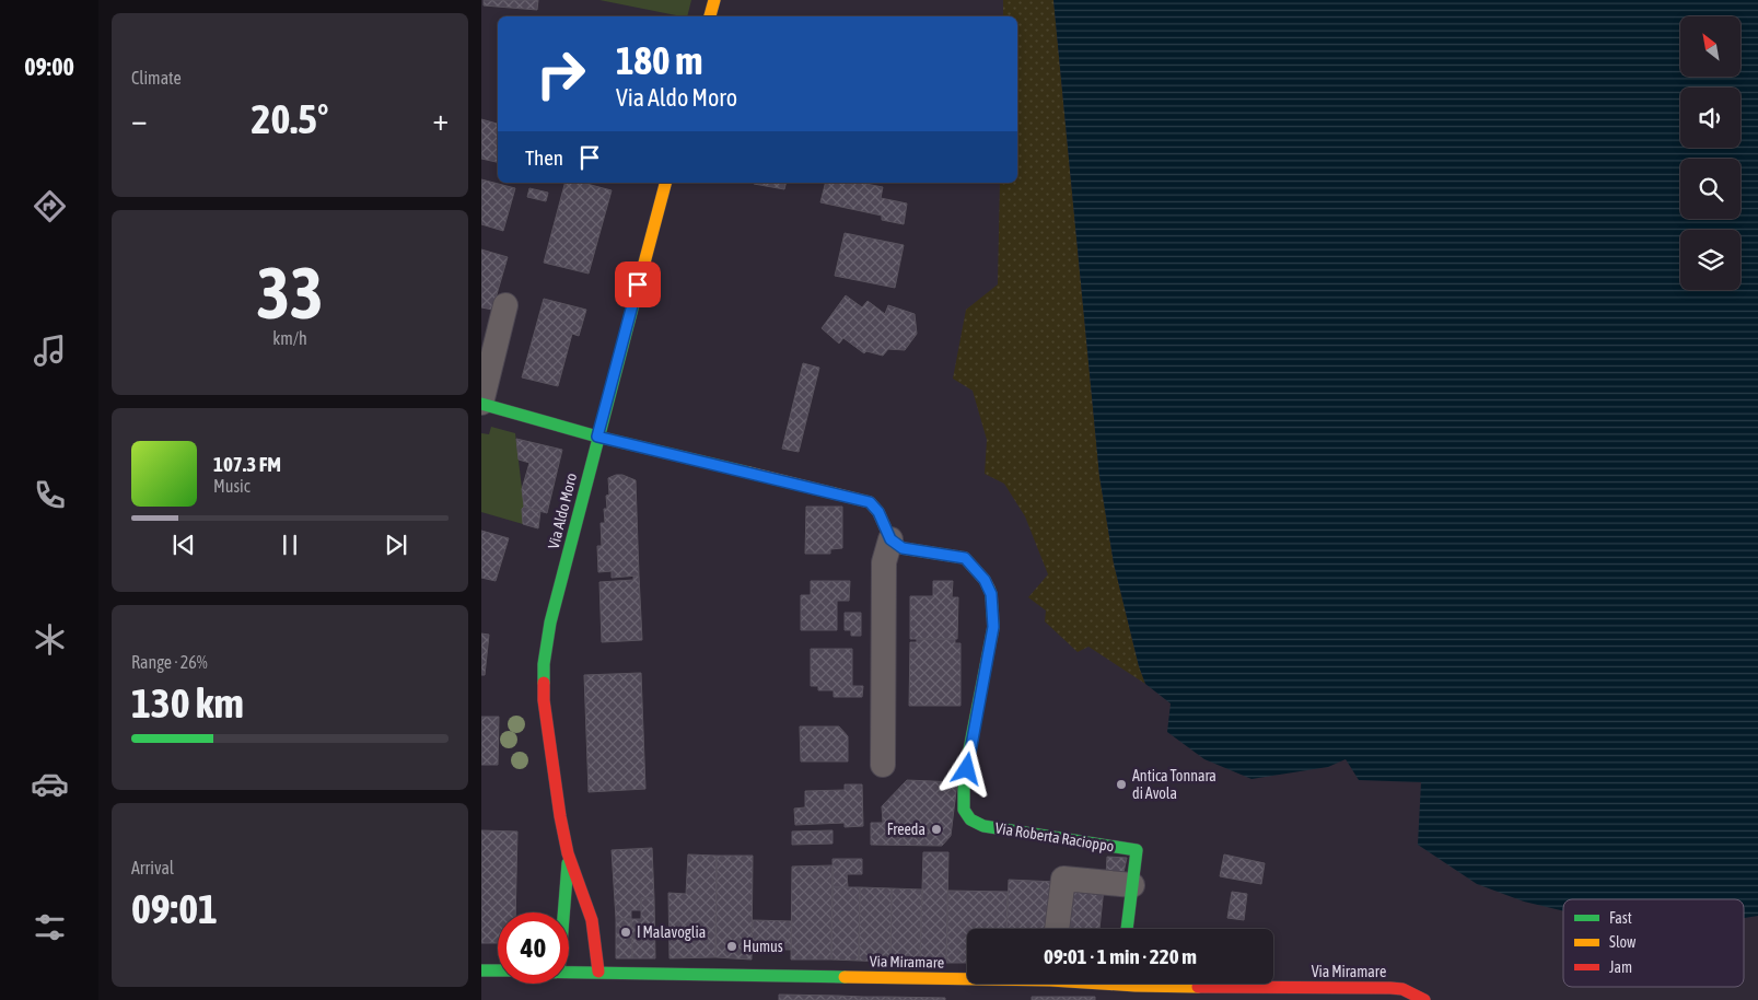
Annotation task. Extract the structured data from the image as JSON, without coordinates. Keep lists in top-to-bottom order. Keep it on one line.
{"streets":{"street":["Via Aldo Moro","Via Roberta Racioppo","Via Miramare"]},"places":["Antica Tonnara di Avola","Freeda","I Malavoglia","Humus"],"legend":["Fast","Slow","Jam"],"north":"top left","page":{"tabs":"09:00","tile":["Climate",["33","km/h"],["Range · 26%","130 km"],["Arrival","09:01"]],"turn":["180 m","Via Aldo Moro"],"heat":["−","20.5°","+"],"then":"Then","song":["107.3 FM","Music"],"limit":"40","trip":"09:01 · 1 min · 220 m"}}
